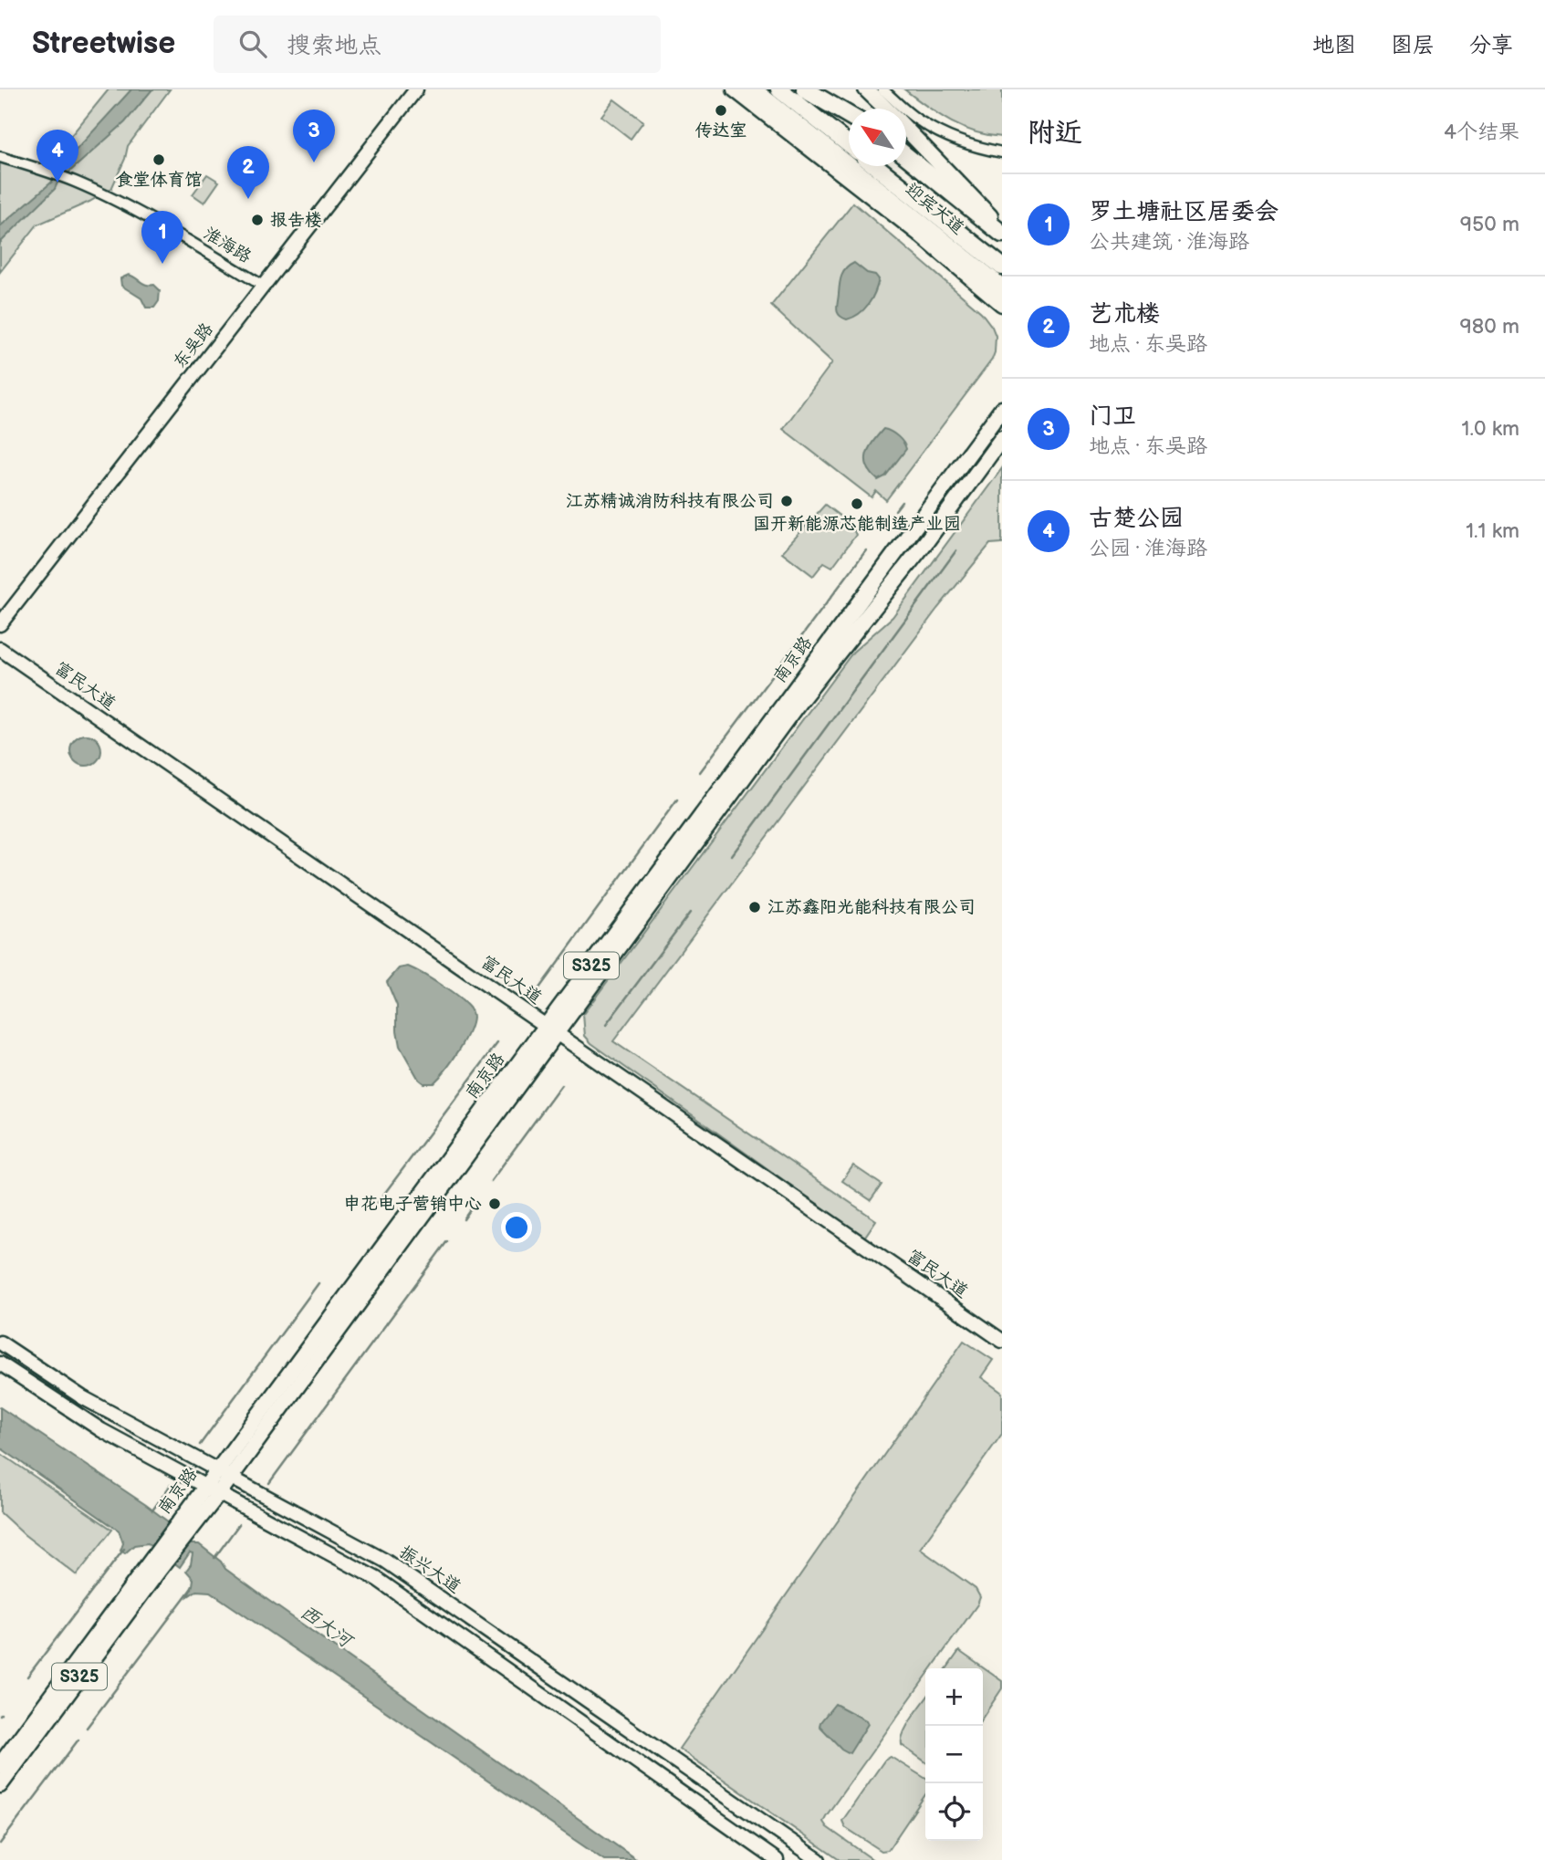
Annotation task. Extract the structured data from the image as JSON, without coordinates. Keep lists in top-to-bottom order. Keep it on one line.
{"streets":{"highway":["迎宾大道"],"main road":["南京路","S325"],"street":["淮海路","东吴路","富民大道","振兴大道"]},"crossings":[["淮海路","东吴路"],["南京路","富民大道"],["南京路","振兴大道"]],"water":["西大河"],"places":["传达室","食堂体育馆","报告楼","江苏精诚消防科技有限公司","国开新能源芯能制造产业园","江苏鑫阳光能科技有限公司","申花电子营销中心"],"north":"top left","page":{"header":"Streetwise","search":"搜索地点","nav":["地图","图层","分享"],"heading":["附近","4个结果"],"pins":["3","4","2","1"],"list":[{"mark":"1","name":"罗土塘社区居委会","note":"公共建筑 · 淮海路","value":"950 m"},{"mark":"2","name":"艺术楼","note":"地点 · 东吴路","value":"980 m"},{"mark":"3","name":"门卫","note":"地点 · 东吴路","value":"1.0 km"},{"mark":"4","name":"古楚公园","note":"公园 · 淮海路","value":"1.1 km"}],"map_buttons":["+","−"]}}
